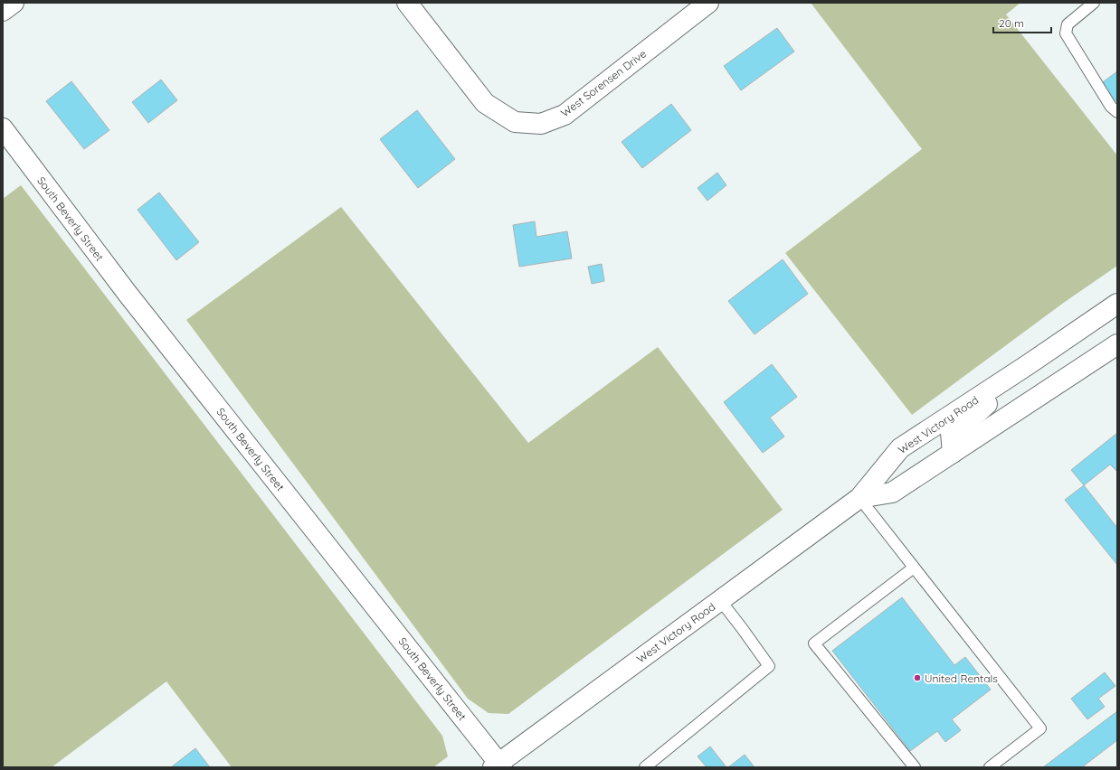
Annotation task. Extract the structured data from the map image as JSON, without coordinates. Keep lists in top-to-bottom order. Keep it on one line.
{"streets":{"street":["West Sorensen Drive","South Beverly Street","West Victory Road"]},"crossings":[["South Beverly Street","West Victory Road"]],"places":["United Rentals"],"scale_bar":"20 m"}
